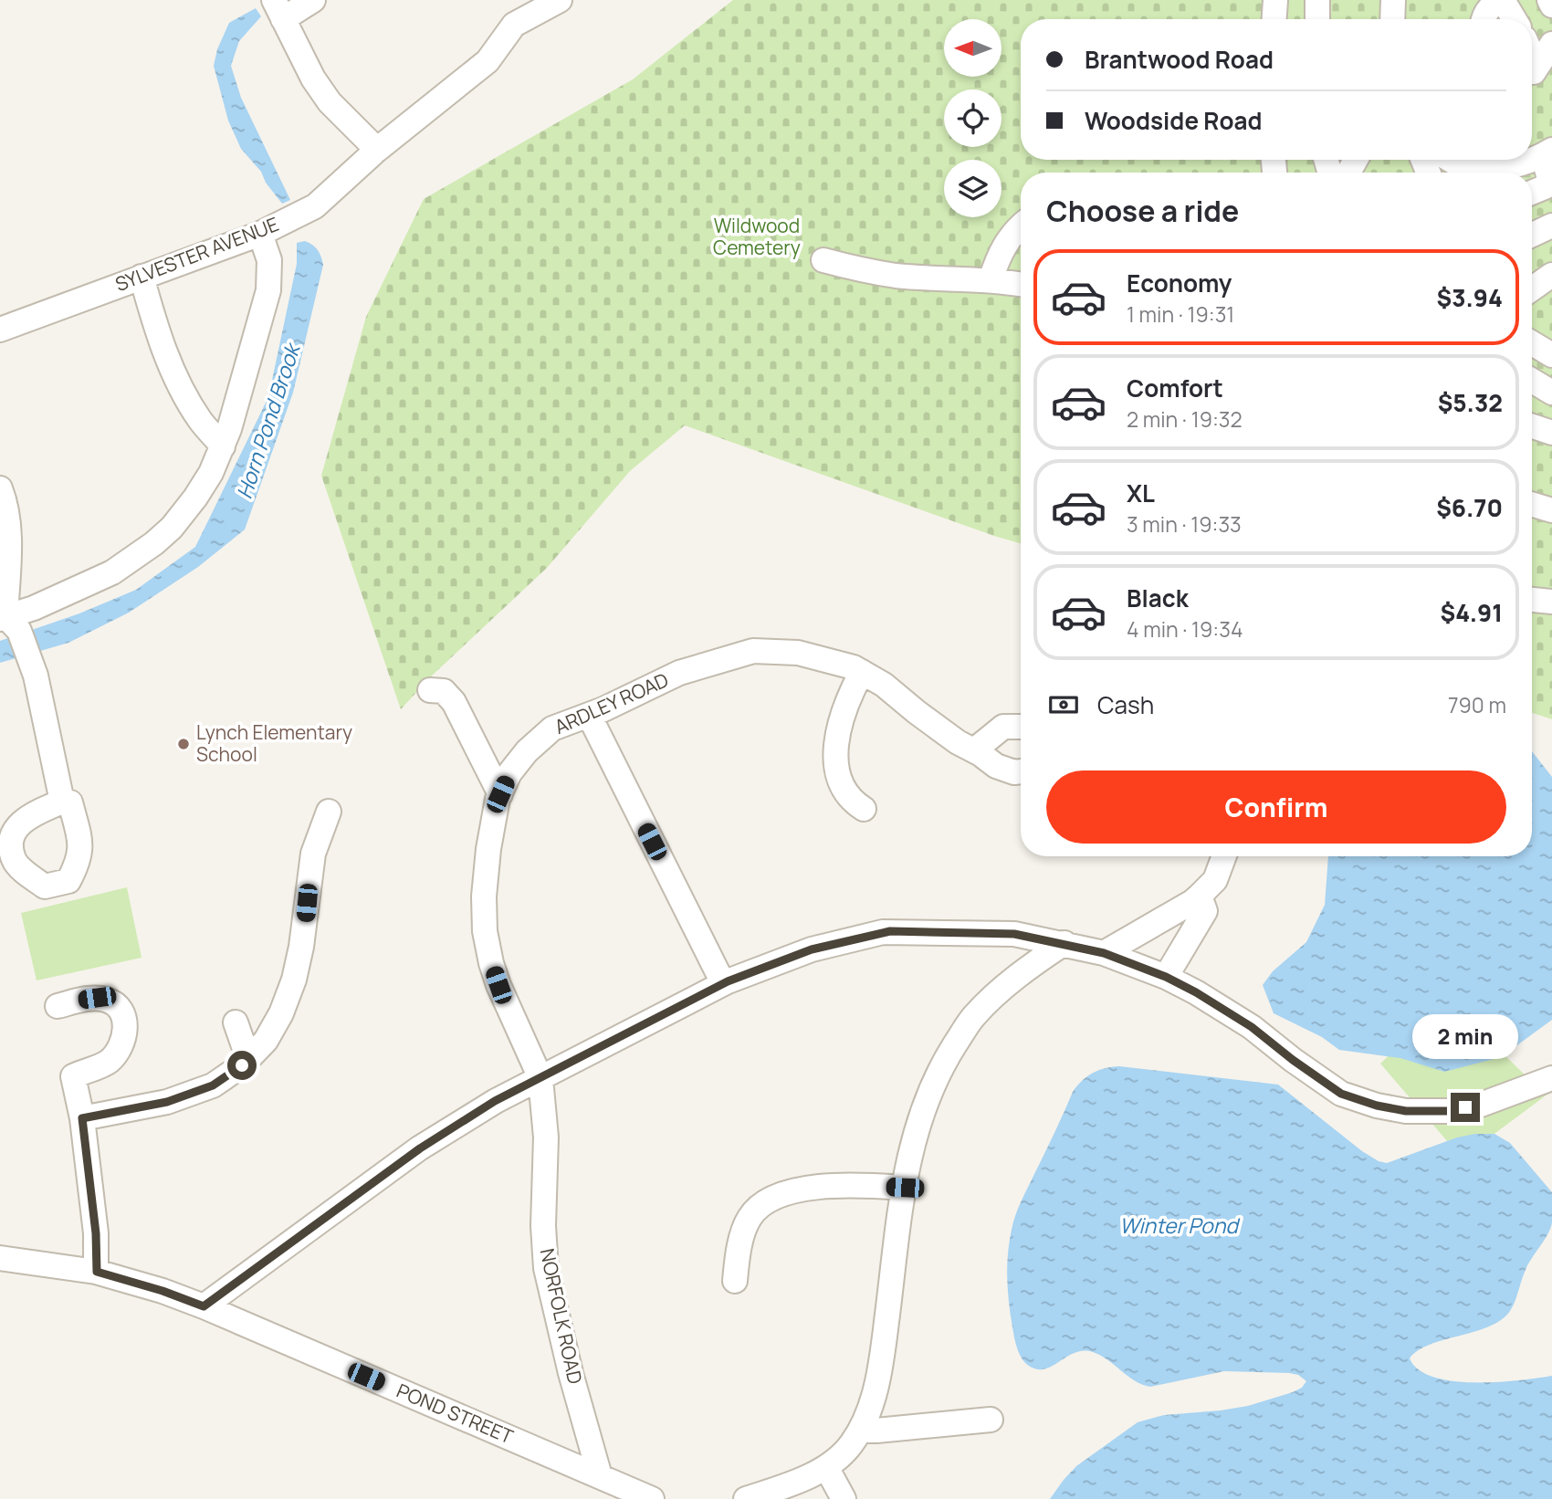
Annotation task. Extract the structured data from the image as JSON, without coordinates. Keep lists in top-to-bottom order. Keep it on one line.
{"streets":{"street":["SYLVESTER AVENUE","ARDLEY ROAD","NORFOLK ROAD","POND STREET"]},"crossings":[["ARDLEY ROAD","NORFOLK ROAD"],["NORFOLK ROAD","POND STREET"]],"water":["Horn Pond Brook","Winter Pond"],"parks":["Wildwood Cemetery"],"places":["Lynch Elementary School"],"north":"left","page":{"banner":["Brantwood Road","Woodside Road"],"heading":"Choose a ride","list":[{"name":"Economy","note":"1 min · 19:31","value":"$3.94"},{"name":"Comfort","note":"2 min · 19:32","value":"$5.32"},{"name":"XL","note":"3 min · 19:33","value":"$6.70"},{"name":"Black","note":"4 min · 19:34","value":"$4.91"}],"pay":["Cash","790 m"],"buttons":"Confirm","bubble":"2 min"}}
